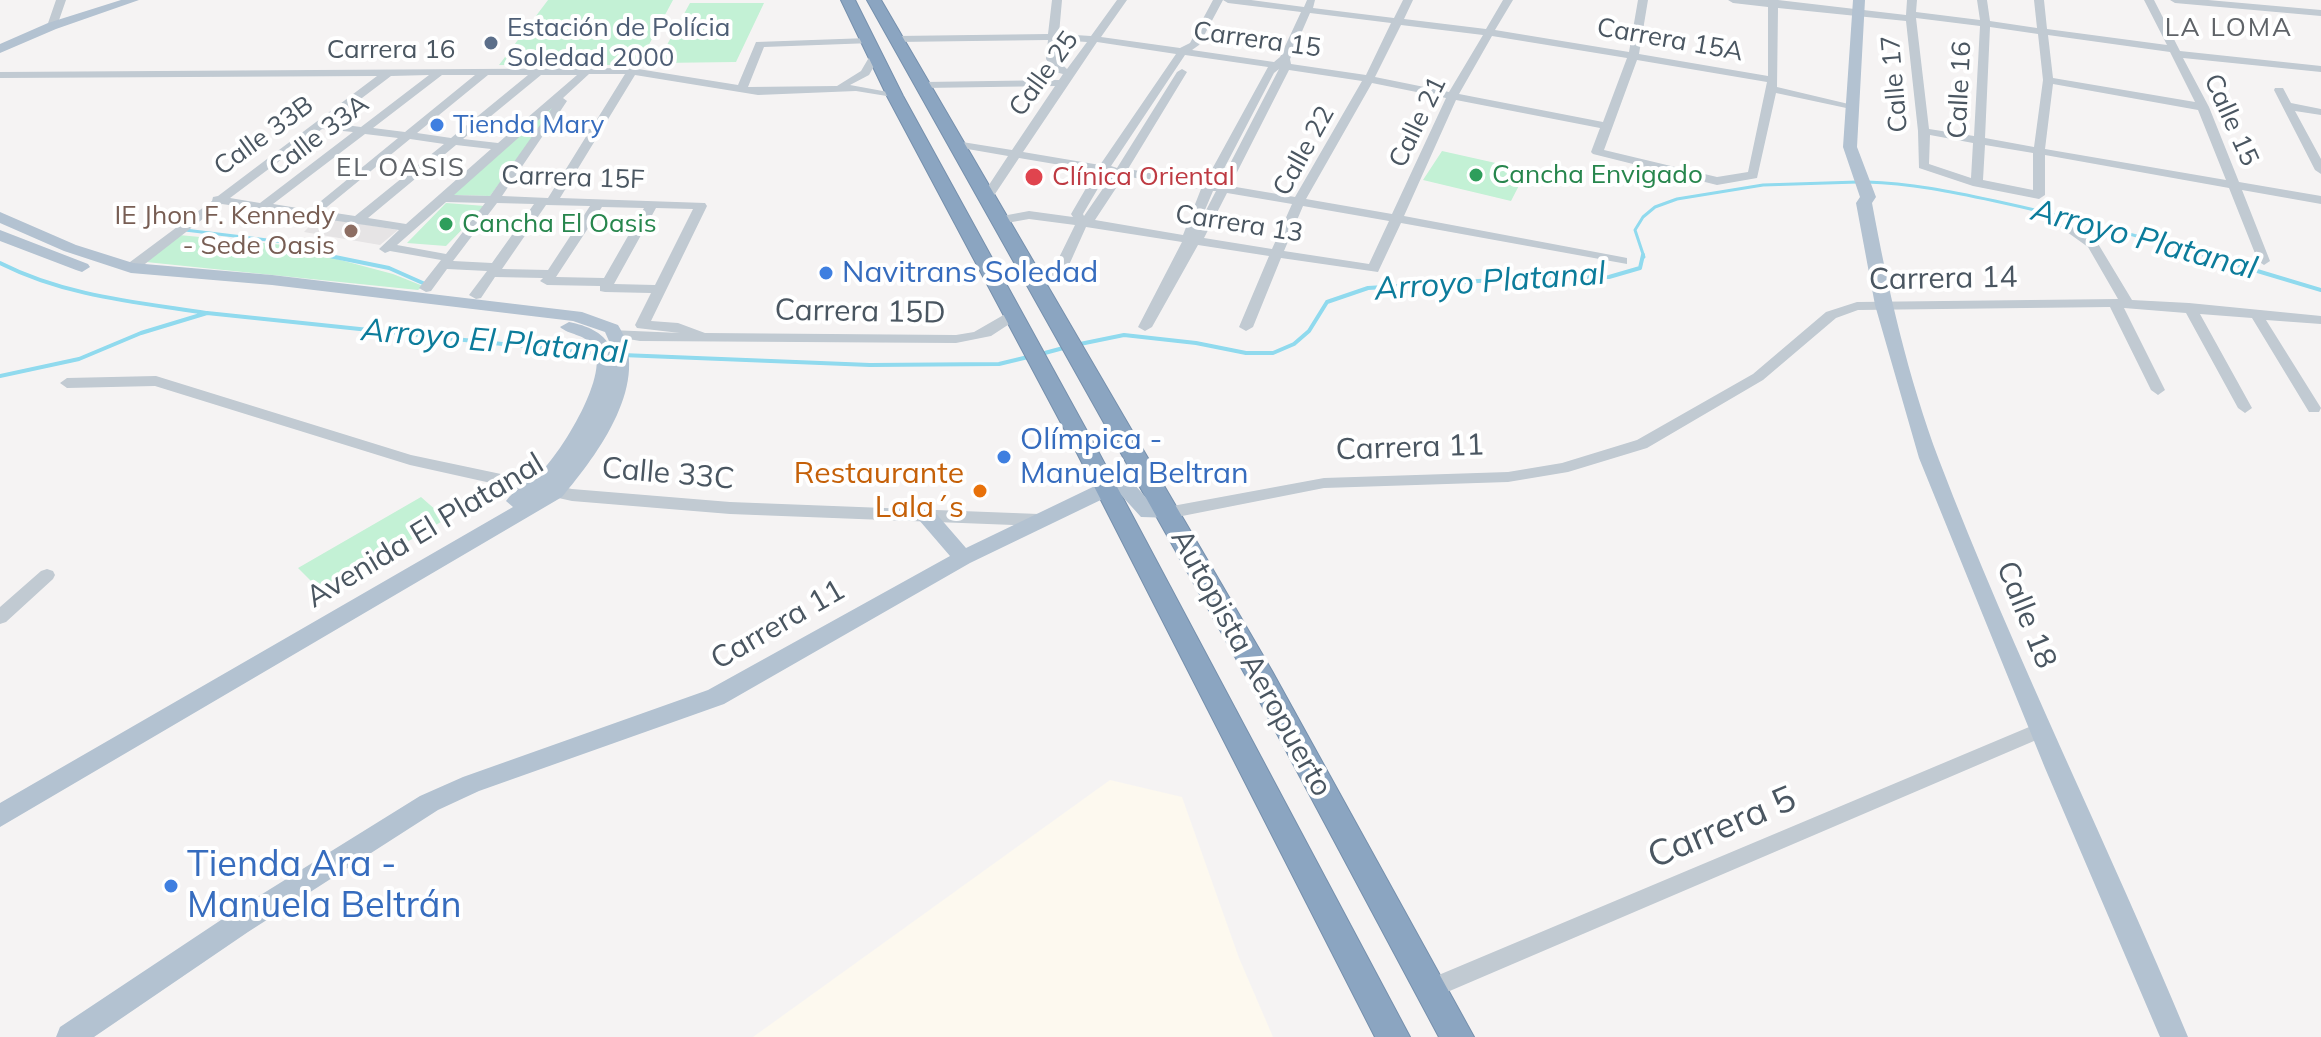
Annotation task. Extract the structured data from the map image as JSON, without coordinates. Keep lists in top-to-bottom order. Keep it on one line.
{"streets":{"highway":["Autopista Aeropuerto"],"main road":["Carrera 11","Avenida El Platanal","Calle 18"],"street":["Carrera 15","Carrera 15A","Carrera 16","Calle 25","Calle 17","Calle 16","Calle 15","Calle 21","Calle 33B","Calle 33A","Calle 22","Carrera 15F","Carrera 13","Carrera 14","Carrera 15D","Calle 33C","Carrera 5"]},"crossings":[["Carrera 15","Calle 25"],["Carrera 15","Calle 21"],["Carrera 15","Calle 22"],["Carrera 15","Autopista Aeropuerto"],["Carrera 15A","Calle 21"],["Carrera 15A","Calle 22"],["Carrera 15A","Calle 18"],["Carrera 16","Calle 33B"],["Carrera 16","Calle 33A"],["Carrera 16","Autopista Aeropuerto"],["Calle 25","Autopista Aeropuerto"],["Calle 17","Calle 16"],["Calle 21","Carrera 13"],["Calle 22","Carrera 13"],["Carrera 15F","Carrera 15D"],["Carrera 13","Autopista Aeropuerto"],["Carrera 14","Carrera 11"],["Carrera 14","Calle 18"],["Carrera 15D","Autopista Aeropuerto"],["Carrera 11","Calle 33C"],["Carrera 11","Autopista Aeropuerto"],["Calle 33C","Avenida El Platanal"],["Calle 18","Carrera 5"],["Autopista Aeropuerto","Carrera 5"]],"districts":["LA LOMA","EL OASIS"],"water":["Arroyo Platanal","Arroyo El Platanal"],"places":["Estación de Polícia Soledad 2000","Tienda Mary","Cancha Envigado","Clínica Oriental","Cancha El Oasis","IE Jhon F. Kennedy - Sede Oasis","Navitrans Soledad","Olímpica - Manuela Beltran","Restaurante Lala´s","Tienda Ara - Manuela Beltrán"]}
